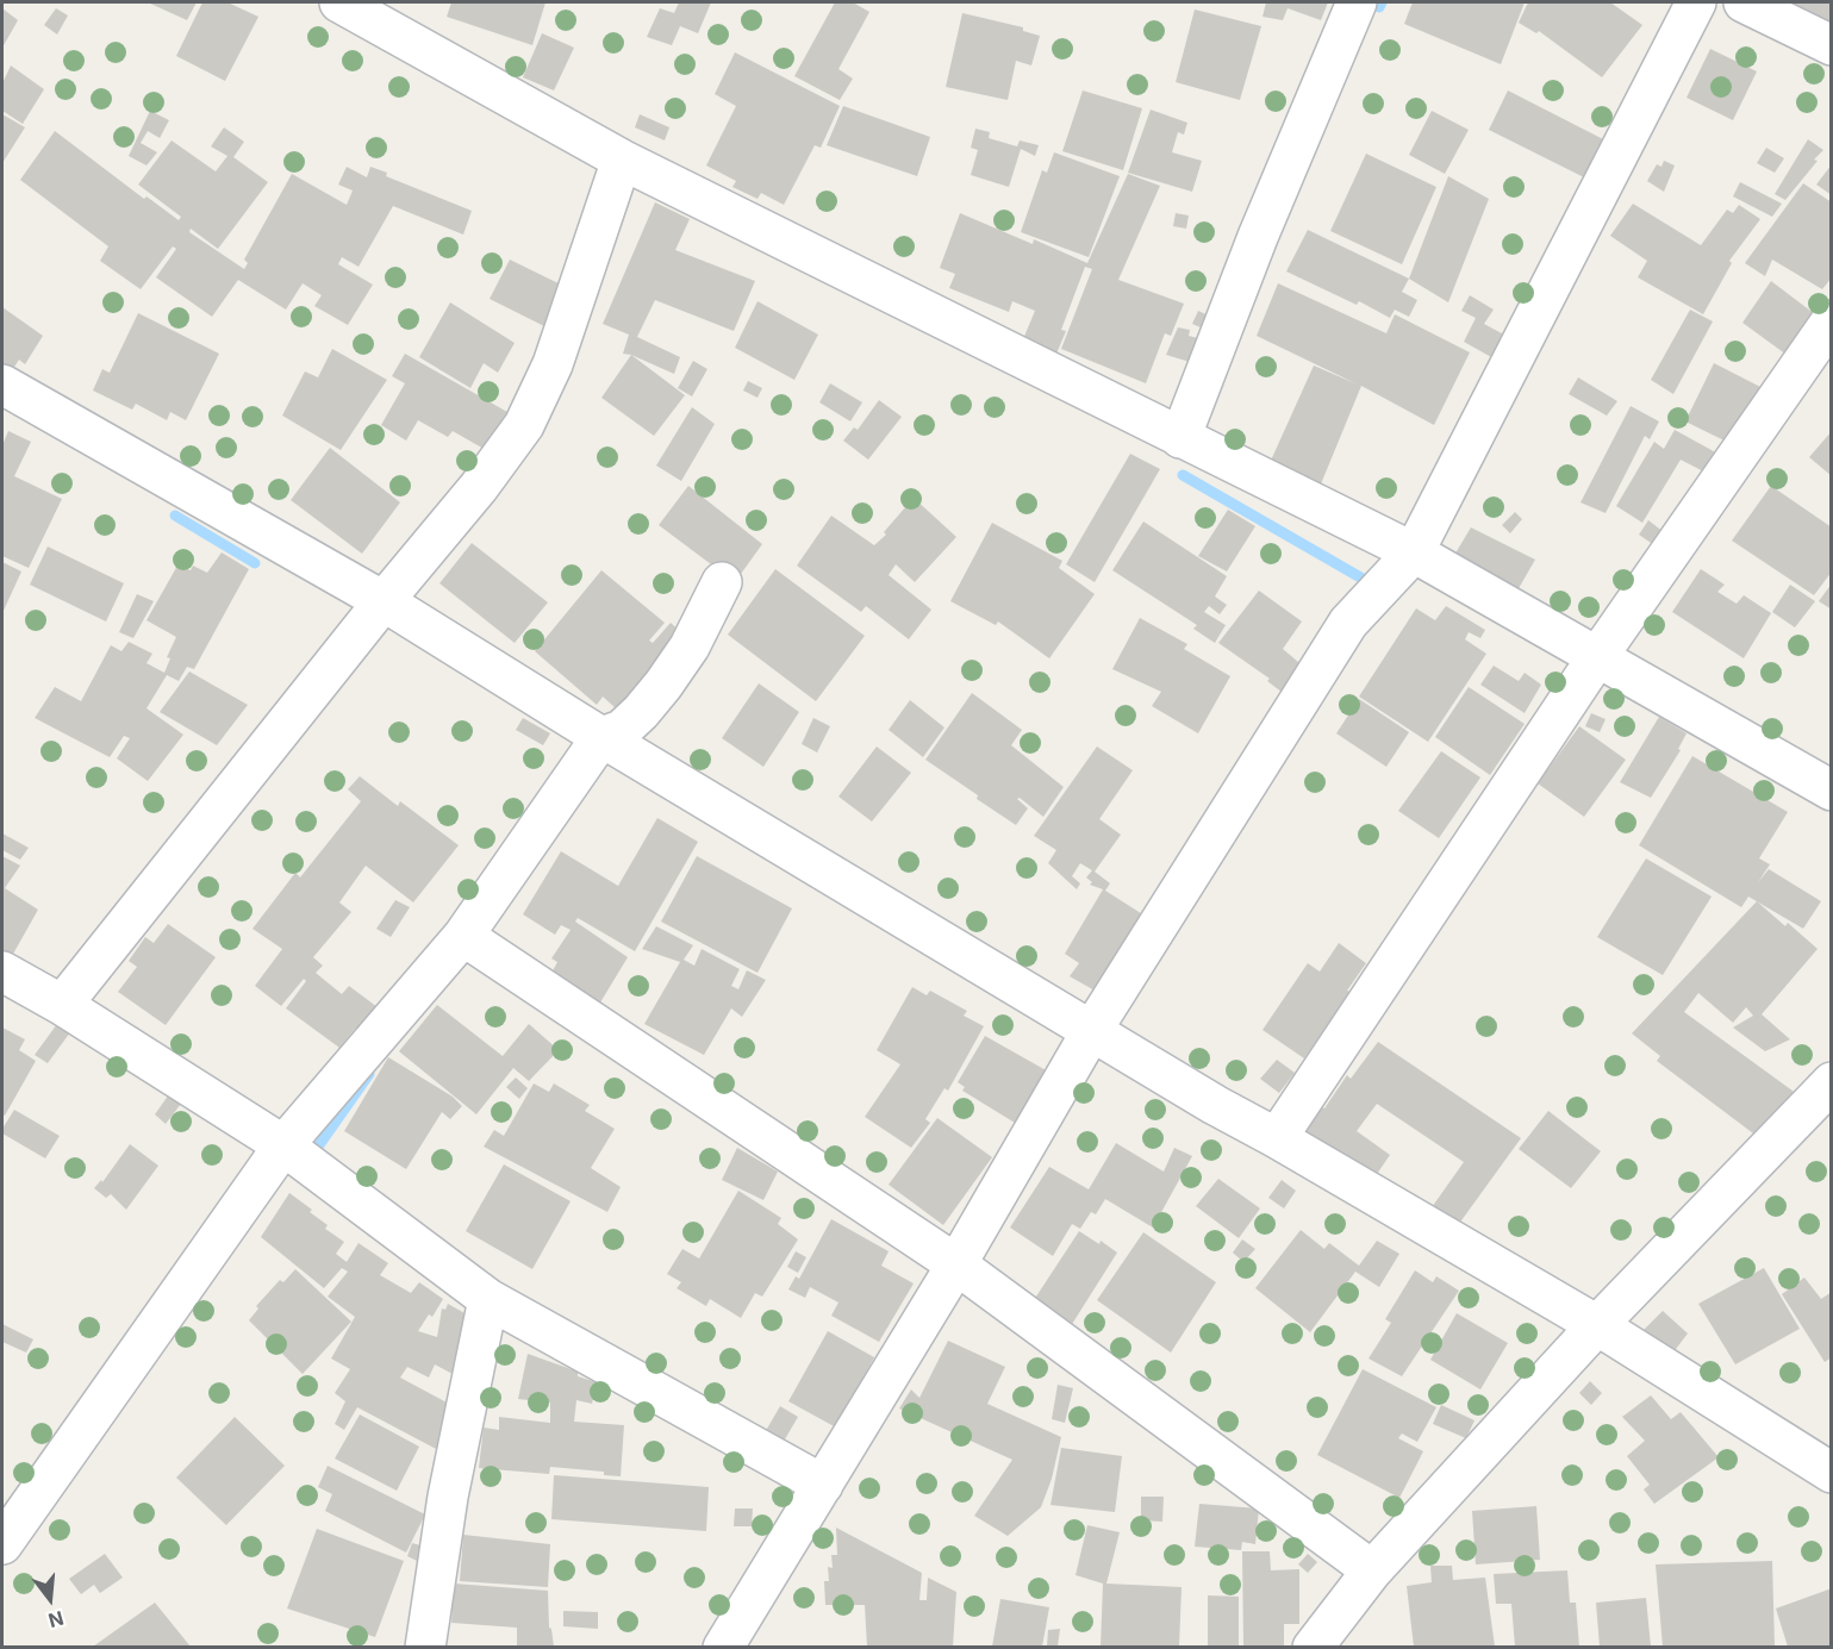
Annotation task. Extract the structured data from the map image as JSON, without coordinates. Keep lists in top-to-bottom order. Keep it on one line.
{"north":"bottom"}
